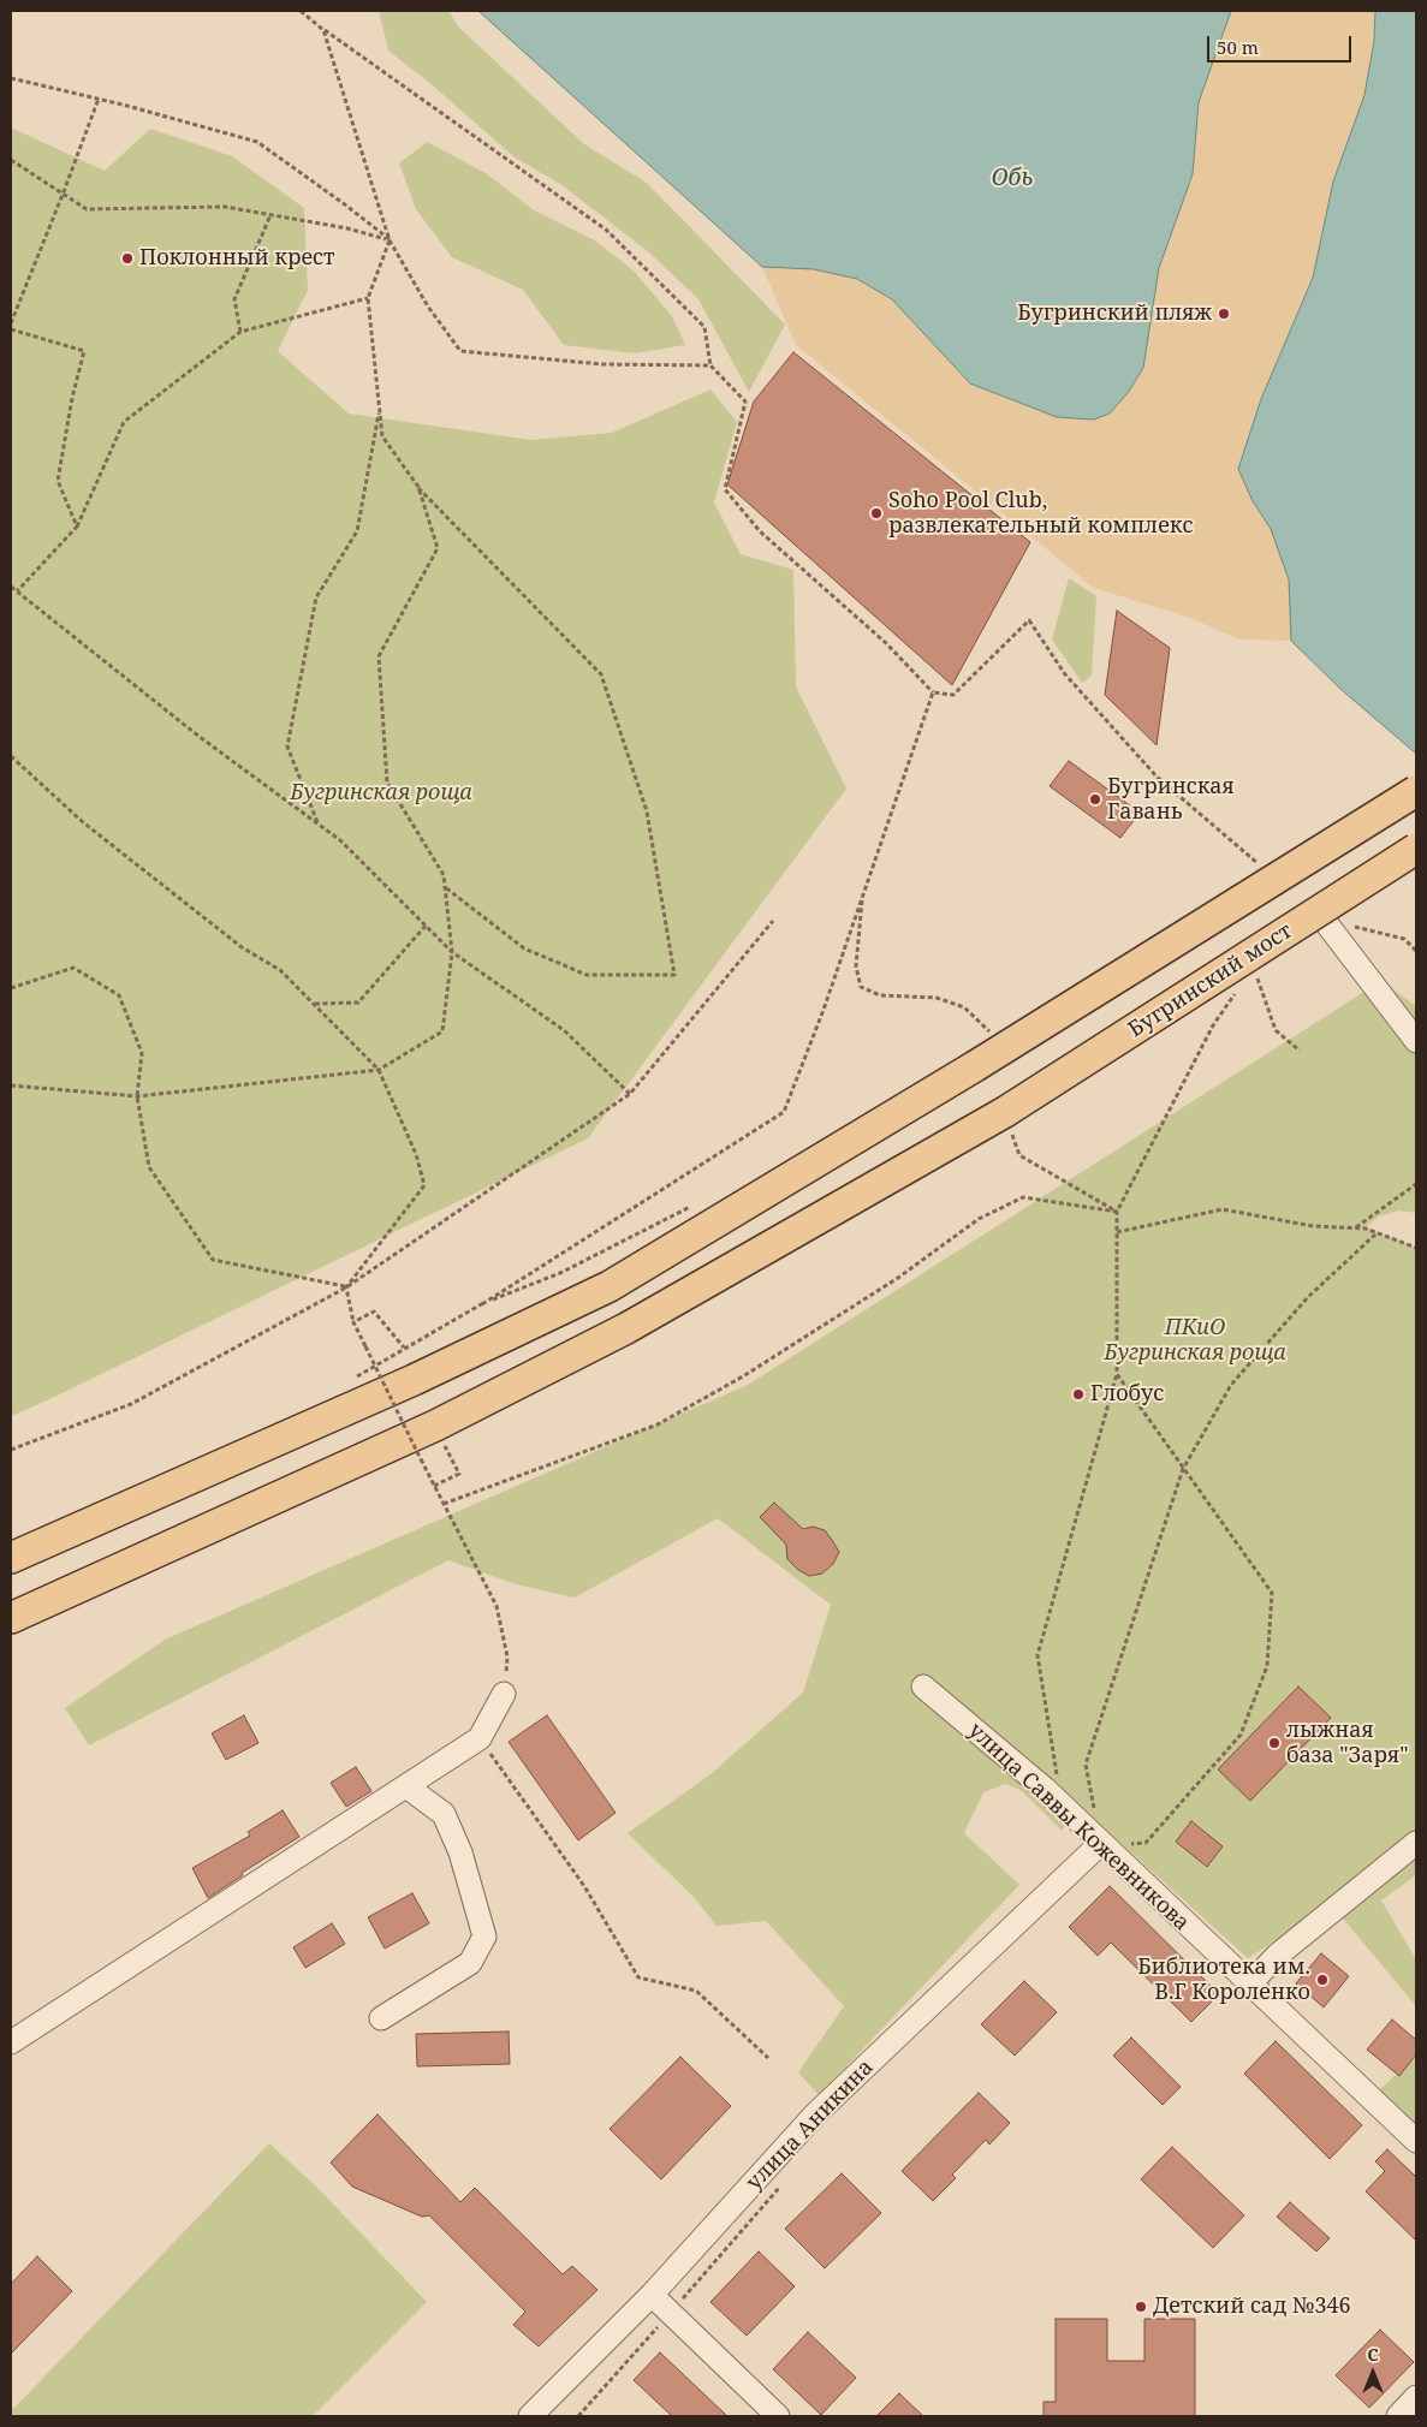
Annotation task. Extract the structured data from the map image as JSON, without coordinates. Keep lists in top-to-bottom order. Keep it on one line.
{"streets":{"main road":["Бугринский мост"],"street":["улица Саввы Кожевникова","улица Аникина"]},"crossings":[["улица Саввы Кожевникова","улица Аникина"]],"water":["Обь"],"parks":["Бугринская роща","ПКиО Бугринская роща"],"places":["Поклонный крест","Бугринский пляж","Soho Pool Club, развлекательный комплекс","Бугринская Гавань","Глобус","лыжная база \"Заря\"","Библиотека им. В.Г Короленко","Детский сад №346"],"scale_bar":"50 m","north":"top"}
